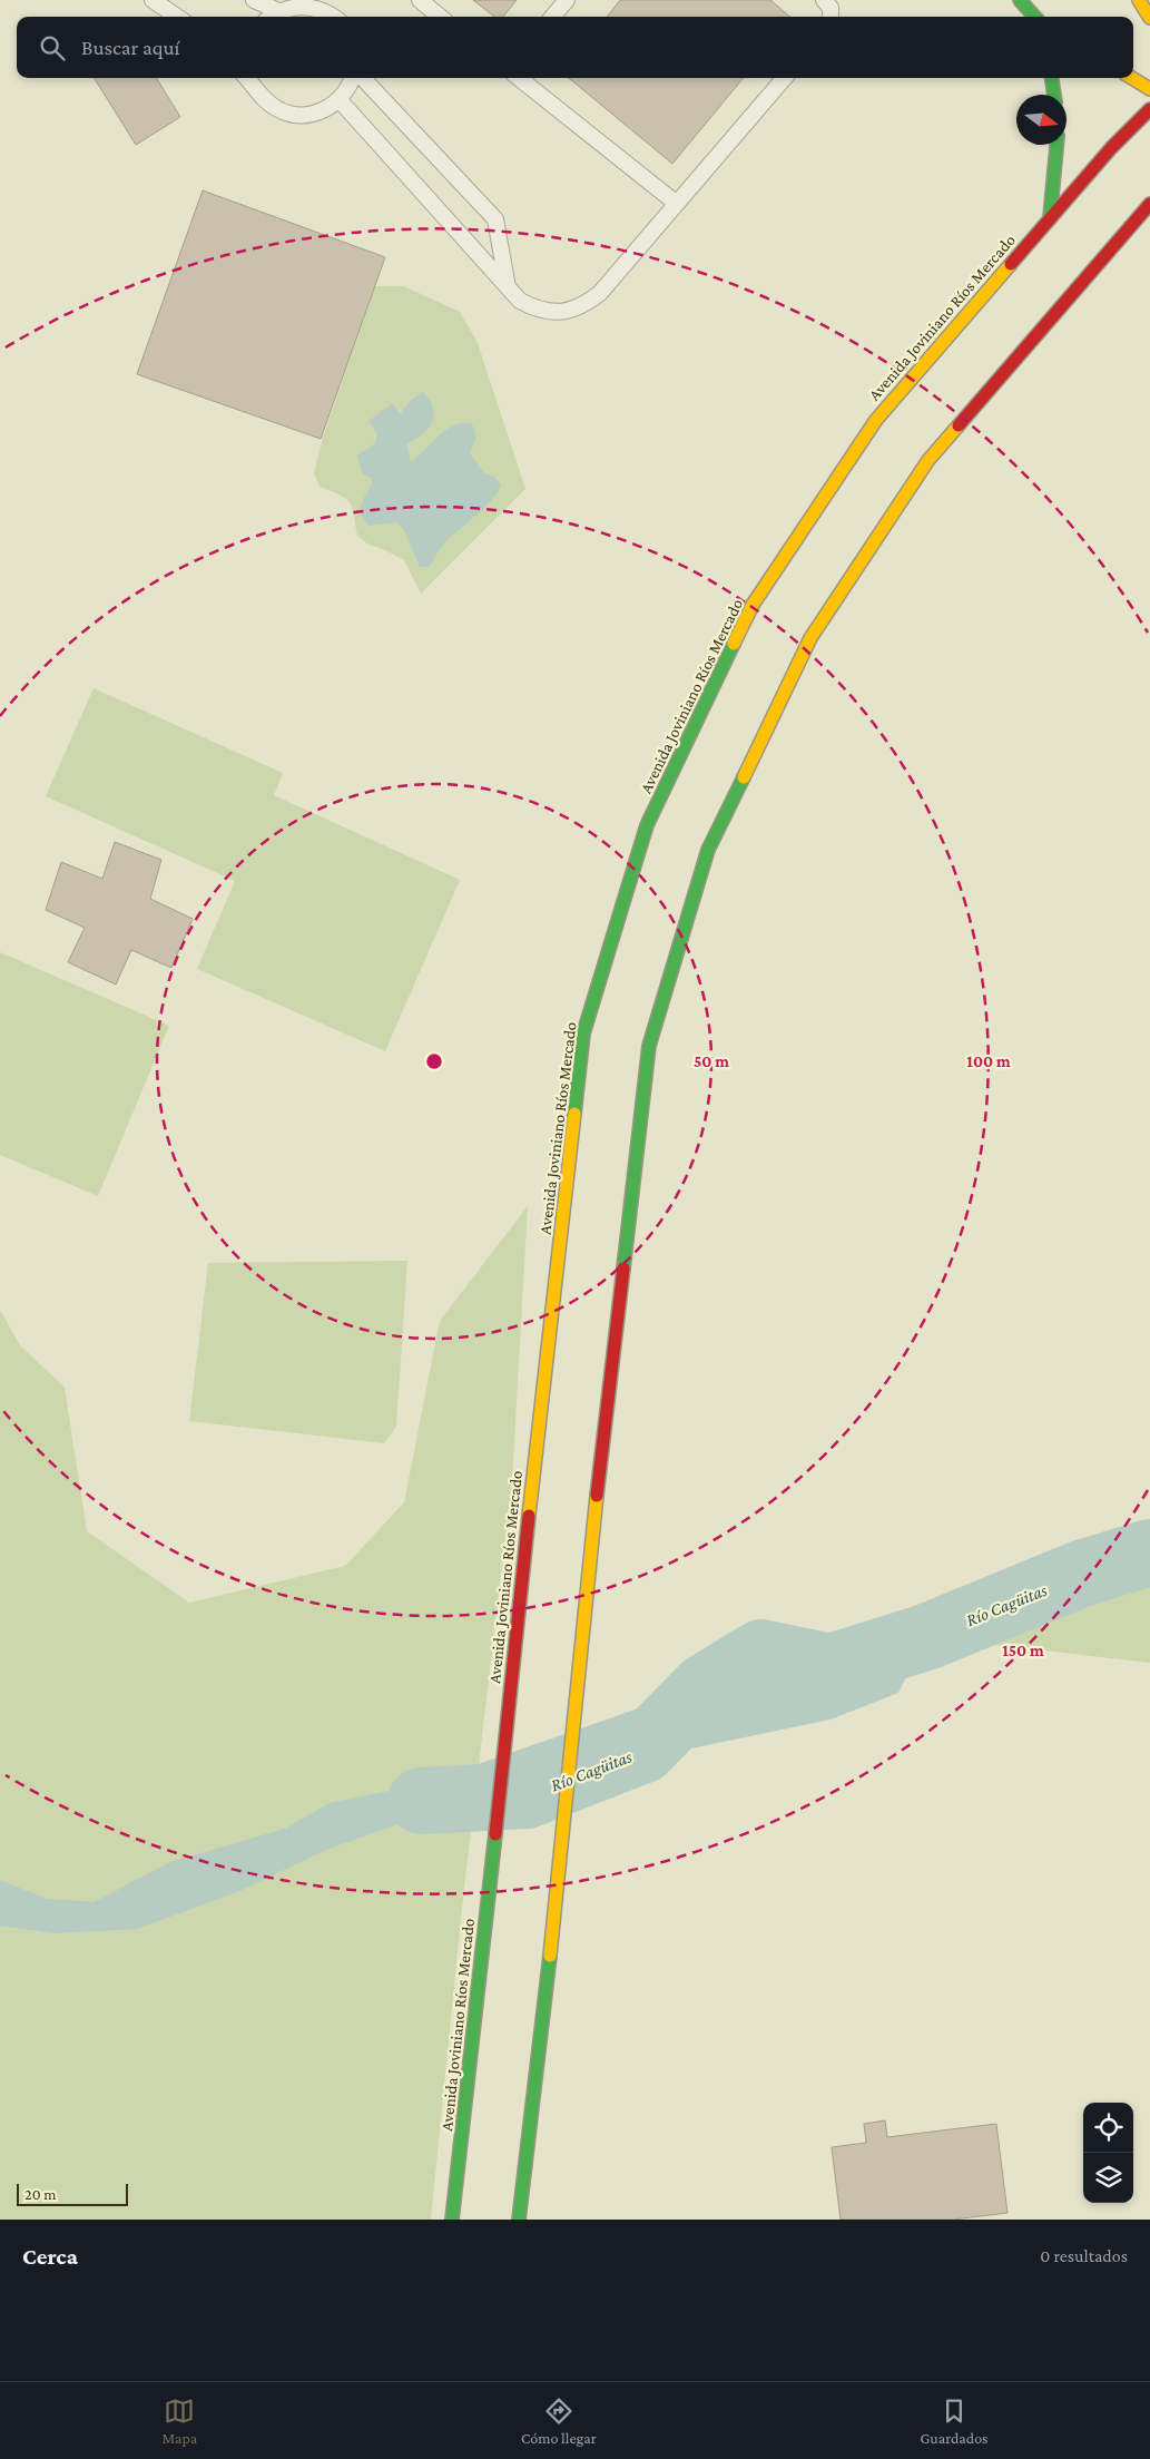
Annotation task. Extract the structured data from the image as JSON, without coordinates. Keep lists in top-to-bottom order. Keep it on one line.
{"streets":{"main road":["Avenida Joviniano Ríos Mercado"]},"water":["Río Cagüitas"],"scale_bar":"20 m","north":"right","page":{"search":"Buscar aquí","scale":"20 m","heading":["Cerca","0 resultados"],"nav":["Mapa","Cómo llegar","Guardados"]},"rings":["50 m","100 m","150 m"]}
